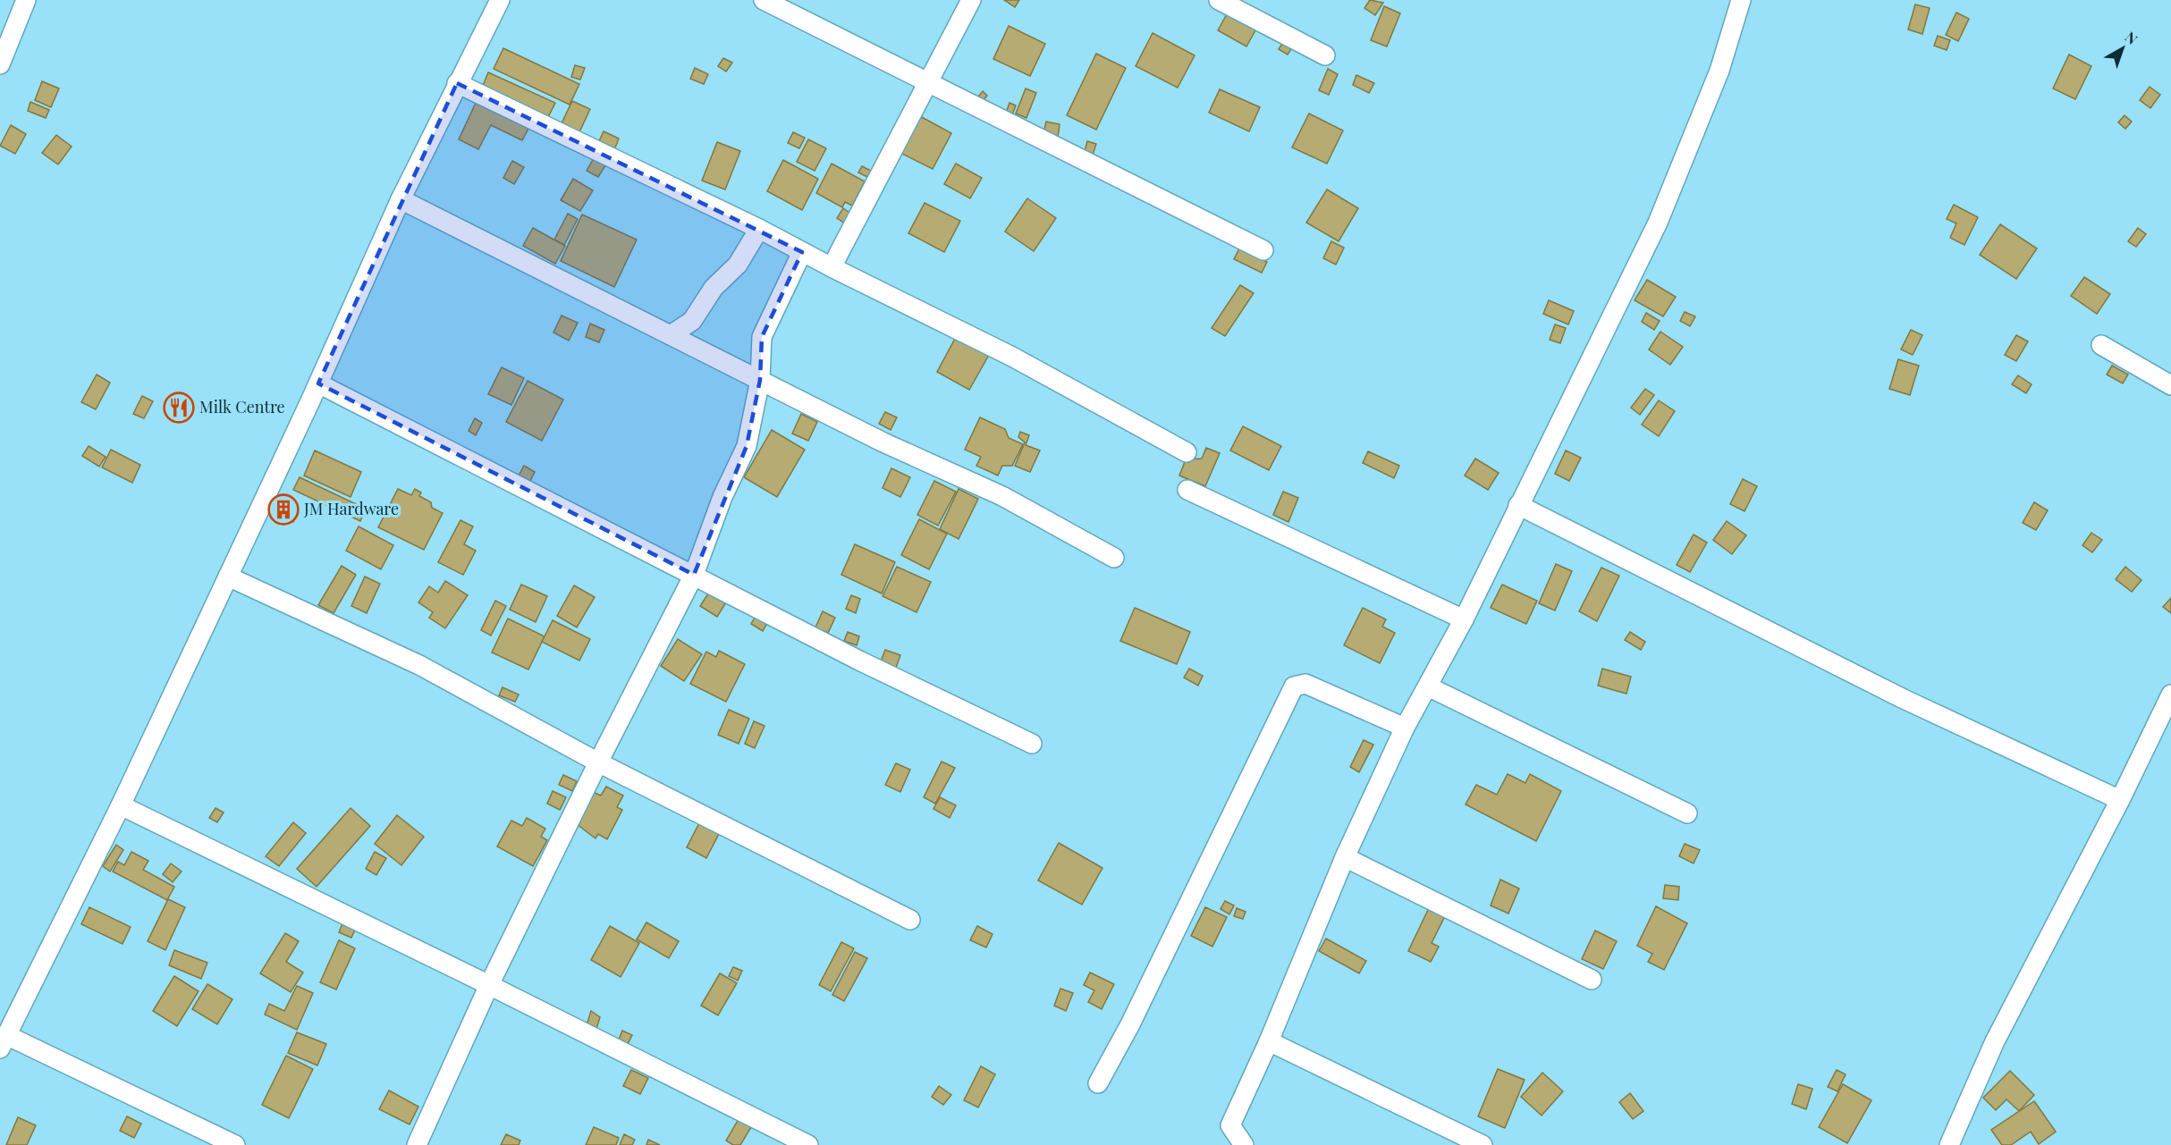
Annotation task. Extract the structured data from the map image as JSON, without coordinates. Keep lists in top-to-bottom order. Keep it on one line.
{"places":{"restaurant":["Milk Centre"],"building":["JM Hardware"]},"north":"top right"}
